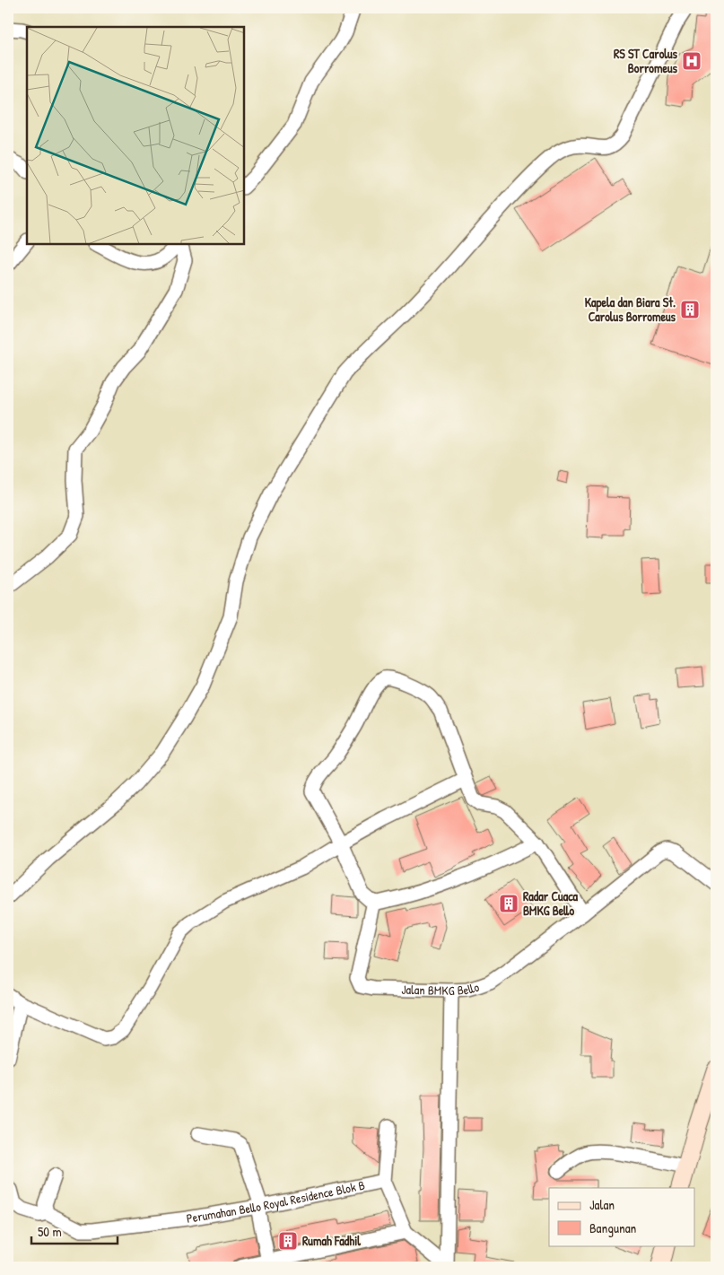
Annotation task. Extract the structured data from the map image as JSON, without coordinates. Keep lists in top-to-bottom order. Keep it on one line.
{"streets":{"street":["Jalan BMKG Bello","Perumahan Bello Royal Residence Blok B"]},"places":{"hospital":["RS ST Carolus Borromeus"],"building":["Kapela dan Biara St. Carolus Borromeus","Radar Cuaca BMKG Bello","Rumah Fadhil"]},"legend":["Jalan","Bangunan"],"scale_bar":"50 m"}
